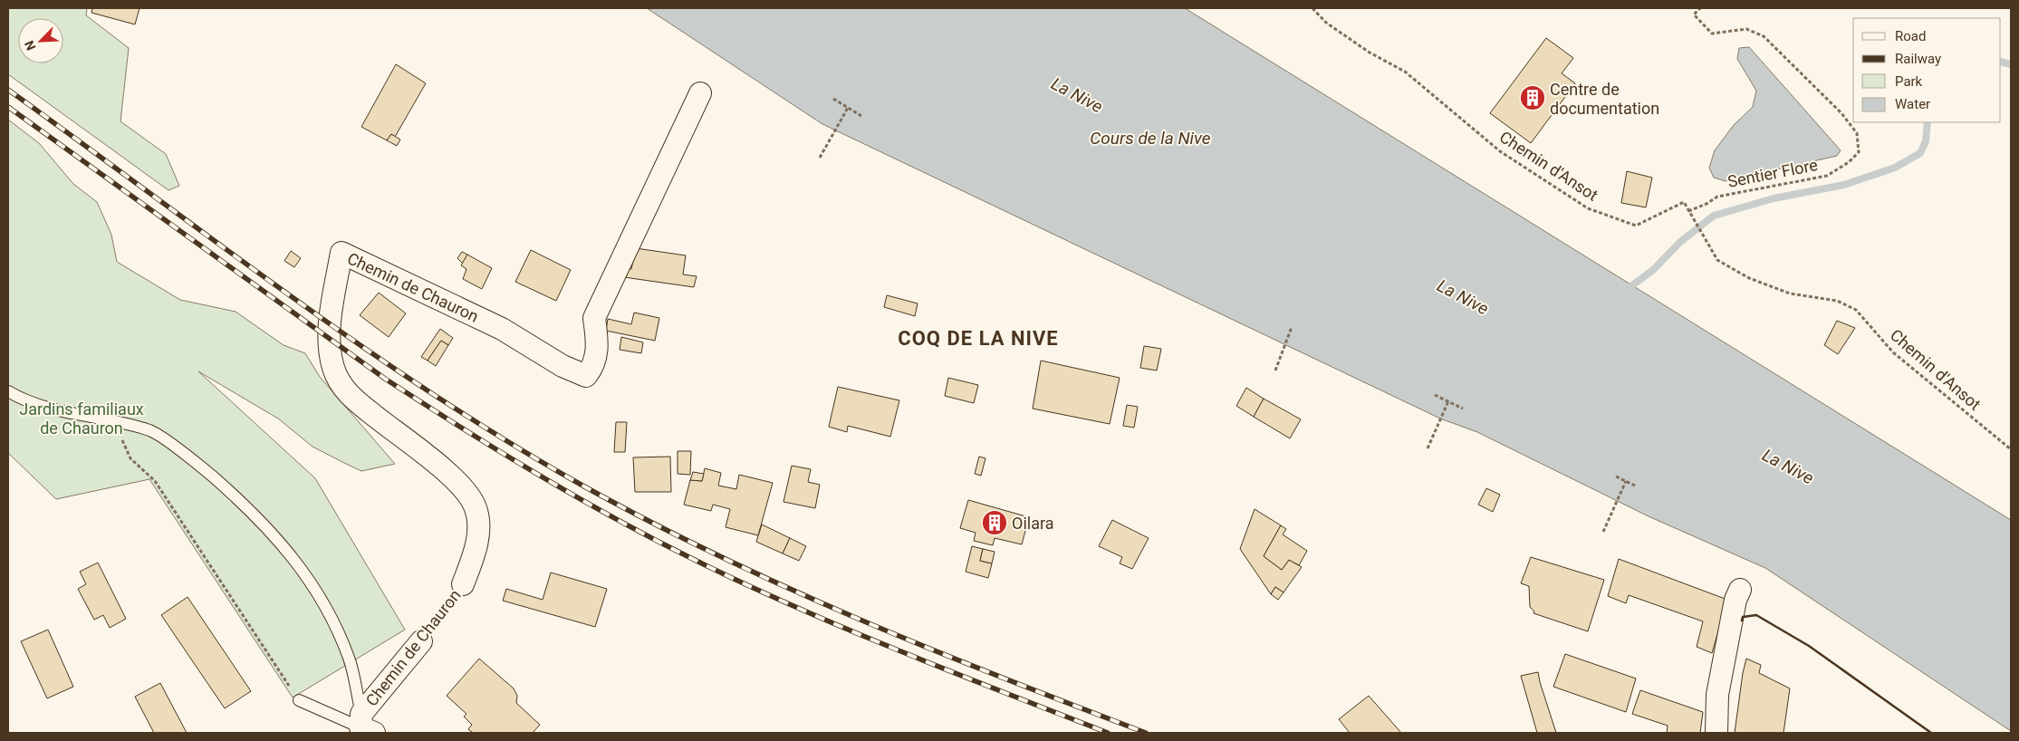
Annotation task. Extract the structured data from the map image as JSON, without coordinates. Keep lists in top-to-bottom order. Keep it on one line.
{"streets":{"street":["Chemin de Chauron"],"path":["Chemin d'Ansot","Sentier Flore"]},"crossings":[["Chemin d'Ansot","Sentier Flore"]],"districts":["COQ DE LA NIVE"],"water":["La Nive","Cours de la Nive"],"parks":["Jardins familiaux de Chauron"],"places":{"building":["Centre de documentation","Oilara"]},"legend":["Road","Railway","Park","Water"],"north":"bottom left"}
